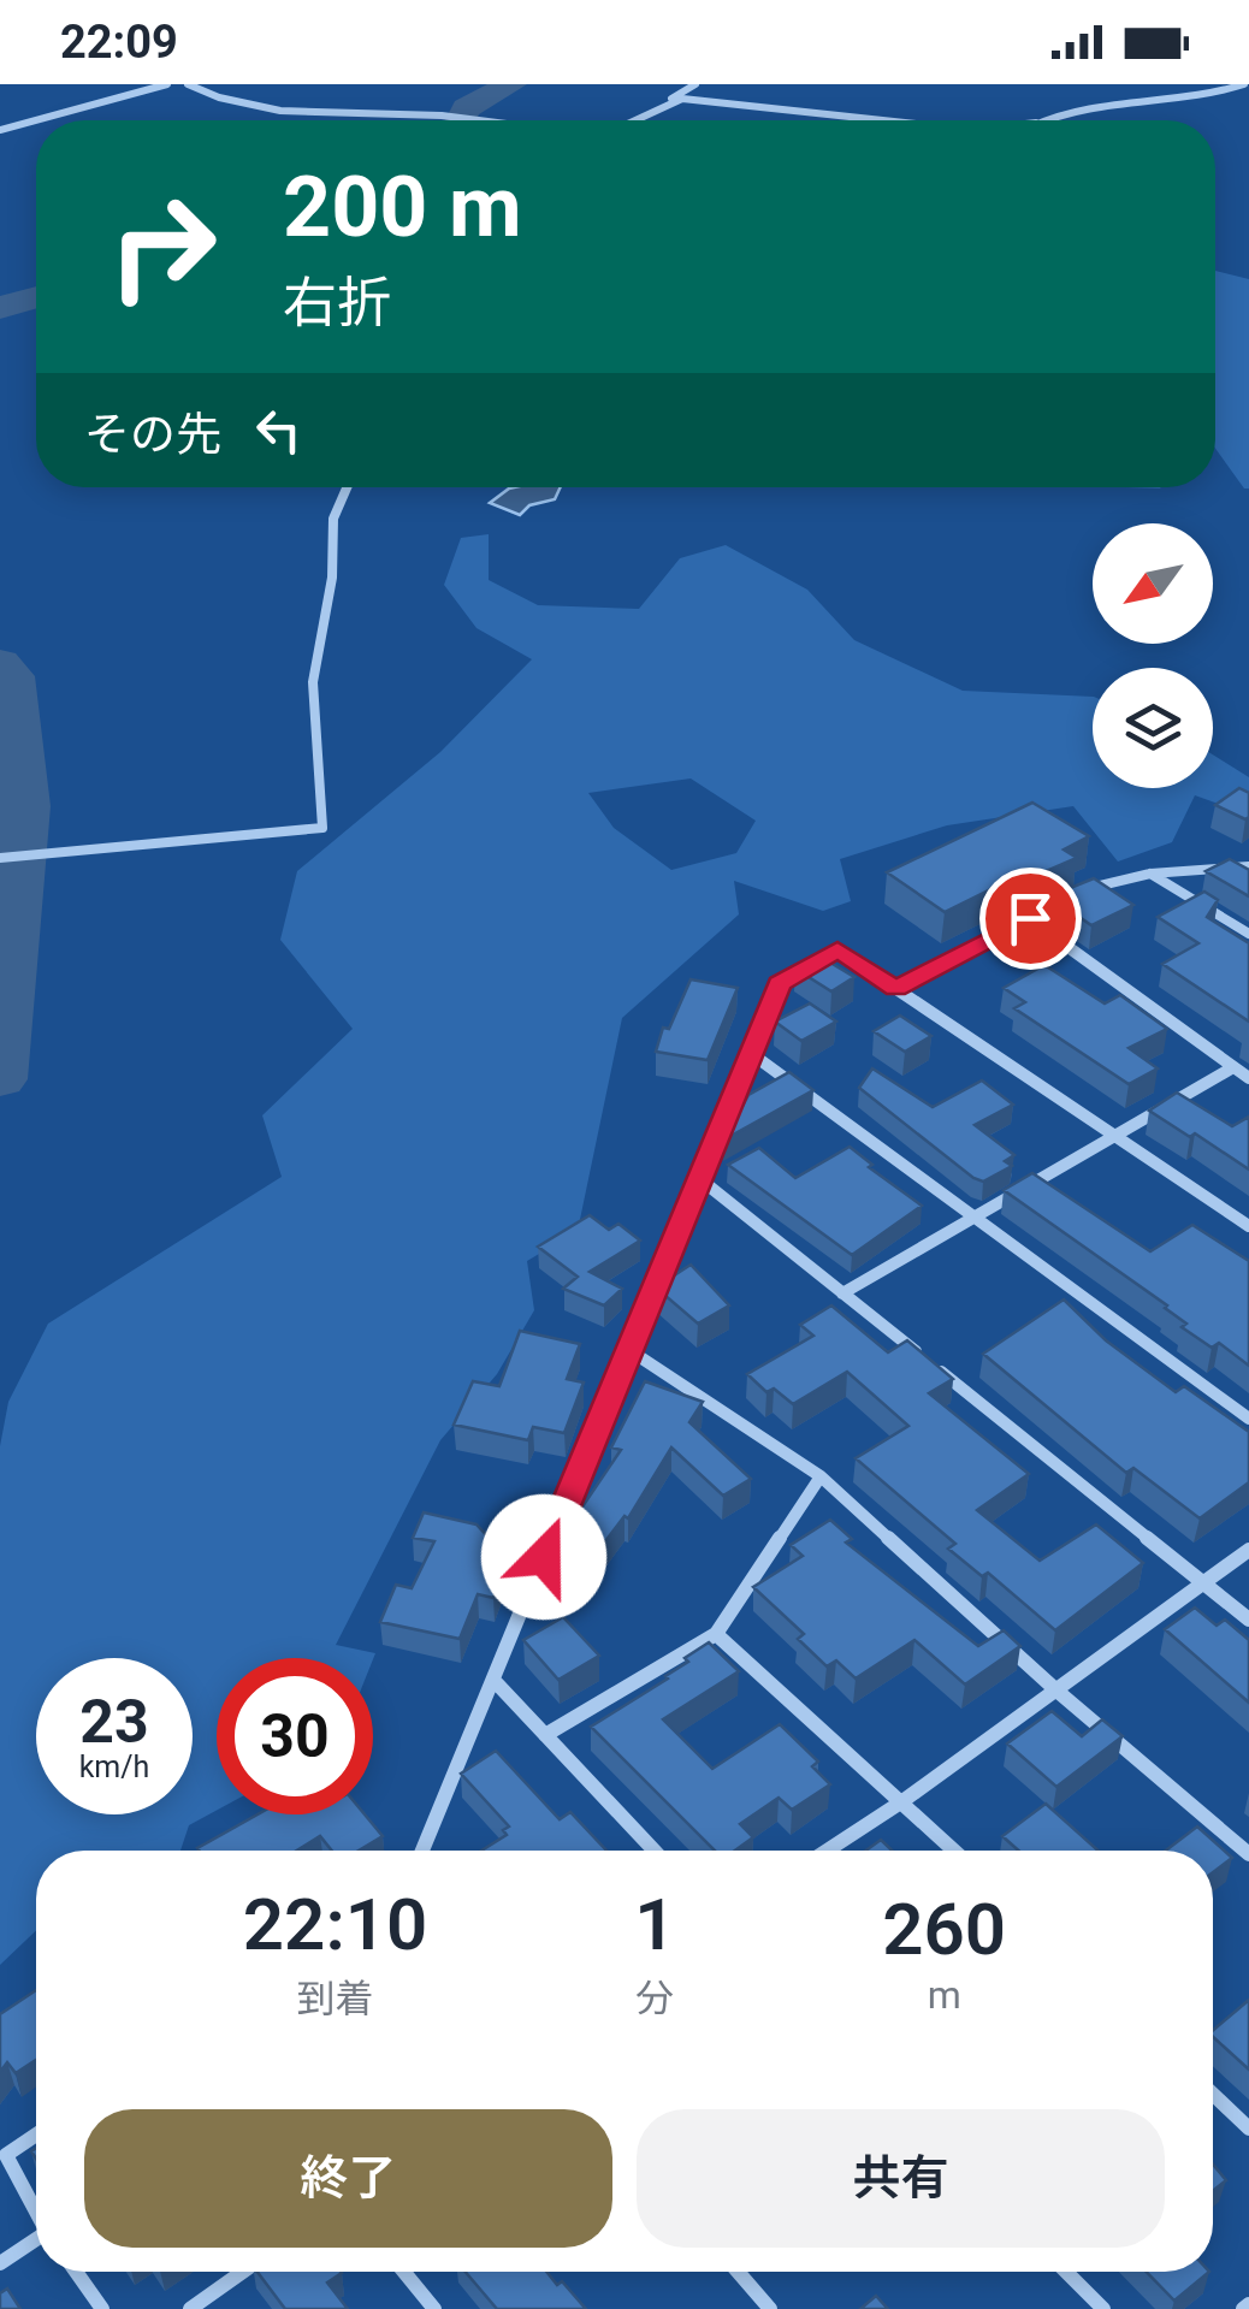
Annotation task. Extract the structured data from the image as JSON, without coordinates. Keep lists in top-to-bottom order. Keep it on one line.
{"north":"bottom left","page":{"status":"22:09","turn":["200 m","右折"],"then":"その先","speed":"23 km/h","limit":"30","eta":["22:10","到着","1","分","260","m"],"buttons":["終了","共有"]}}
